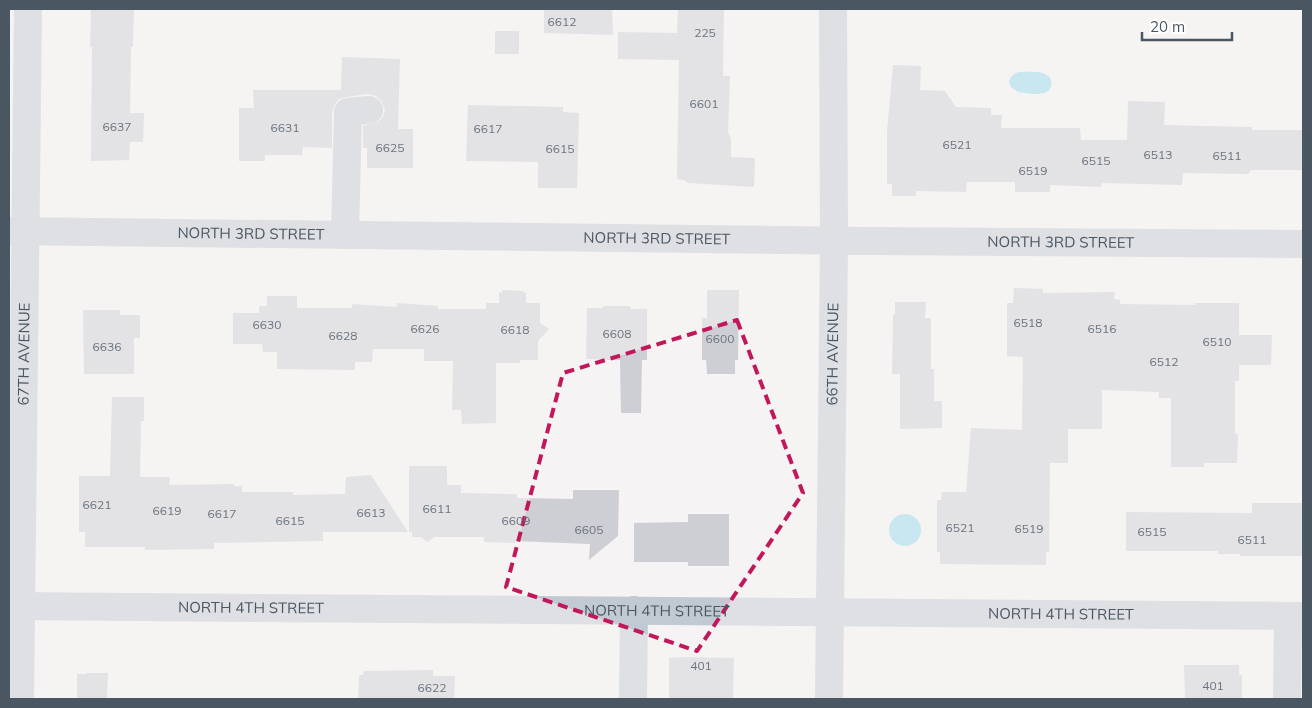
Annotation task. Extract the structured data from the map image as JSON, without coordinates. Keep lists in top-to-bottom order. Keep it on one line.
{"streets":{"street":["NORTH 3RD STREET","67TH AVENUE","66TH AVENUE","NORTH 4TH STREET"]},"crossings":[["NORTH 3RD STREET","67TH AVENUE"],["NORTH 3RD STREET","66TH AVENUE"],["67TH AVENUE","NORTH 4TH STREET"],["66TH AVENUE","NORTH 4TH STREET"]],"house_numbers":["6612","225","6601","6637","6631","6617","6521","6625","6615","6513","6511","6515","6519","6518","6630","6626","6516","6618","6608","6628","6600","6510","6636","6512","6621","6611","6619","6613","6617","6615","6609","6521","6519","6605","6515","6511","401","401","6622"],"scale_bar":"20 m"}
